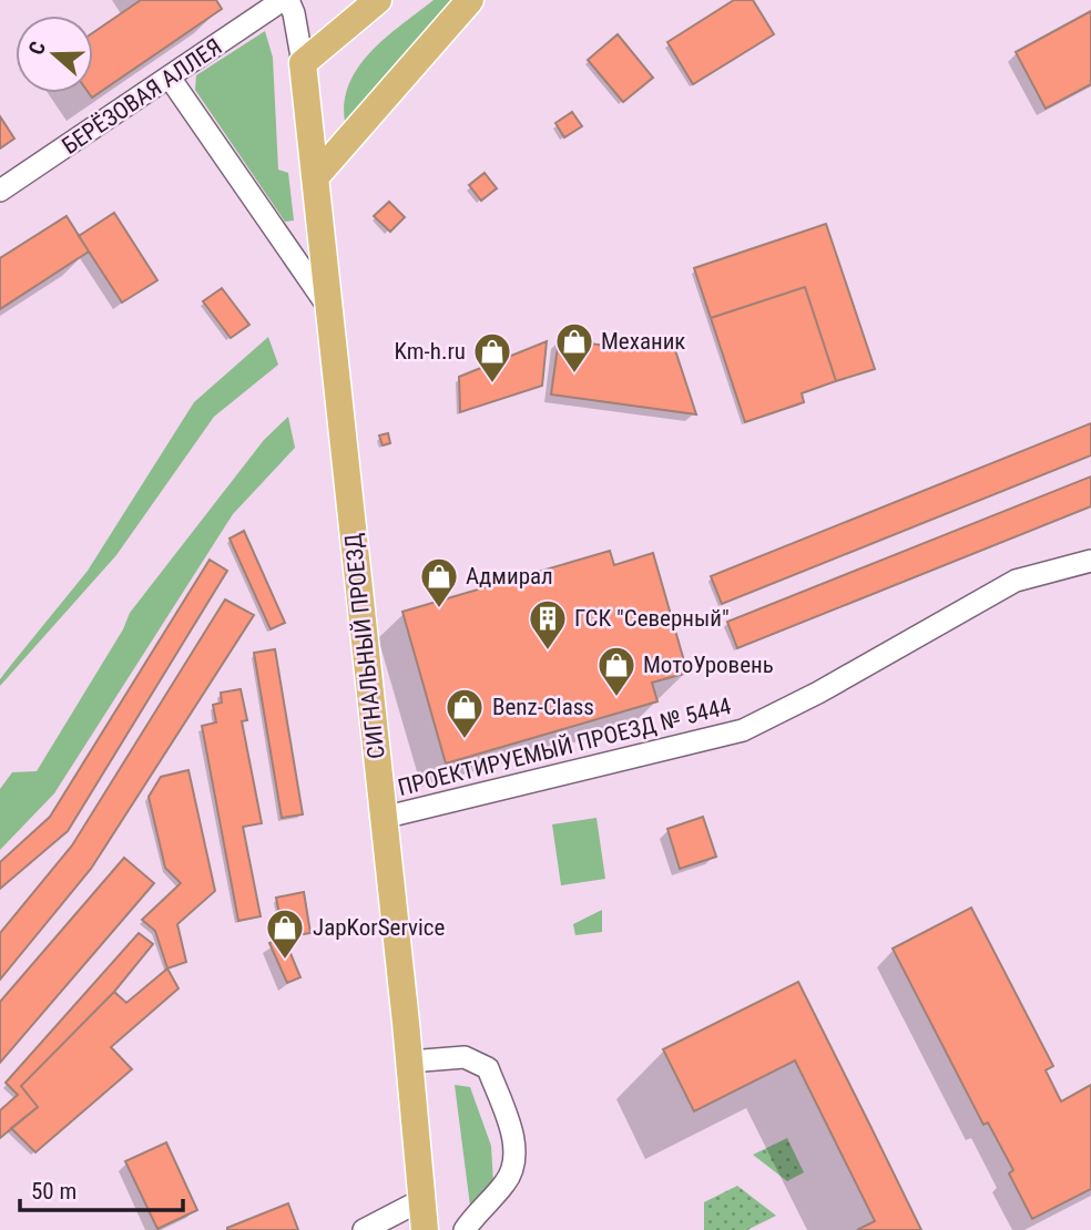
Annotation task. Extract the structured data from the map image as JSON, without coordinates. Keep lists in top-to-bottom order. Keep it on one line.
{"streets":{"main road":["СИГНАЛЬНЫЙ ПРОЕЗД"],"street":["БЕРЁЗОВАЯ АЛЛЕЯ","ПРОЕКТИРУЕМЫЙ ПРОЕЗД № 5444"]},"crossings":[["СИГНАЛЬНЫЙ ПРОЕЗД","ПРОЕКТИРУЕМЫЙ ПРОЕЗД № 5444"]],"places":{"shop":["Механик","Km-h.ru","Адмирал","МотоУровень","Benz-Class","JapKorService"],"building":["ГСК \"Северный\""]},"scale_bar":"50 m","north":"left"}
